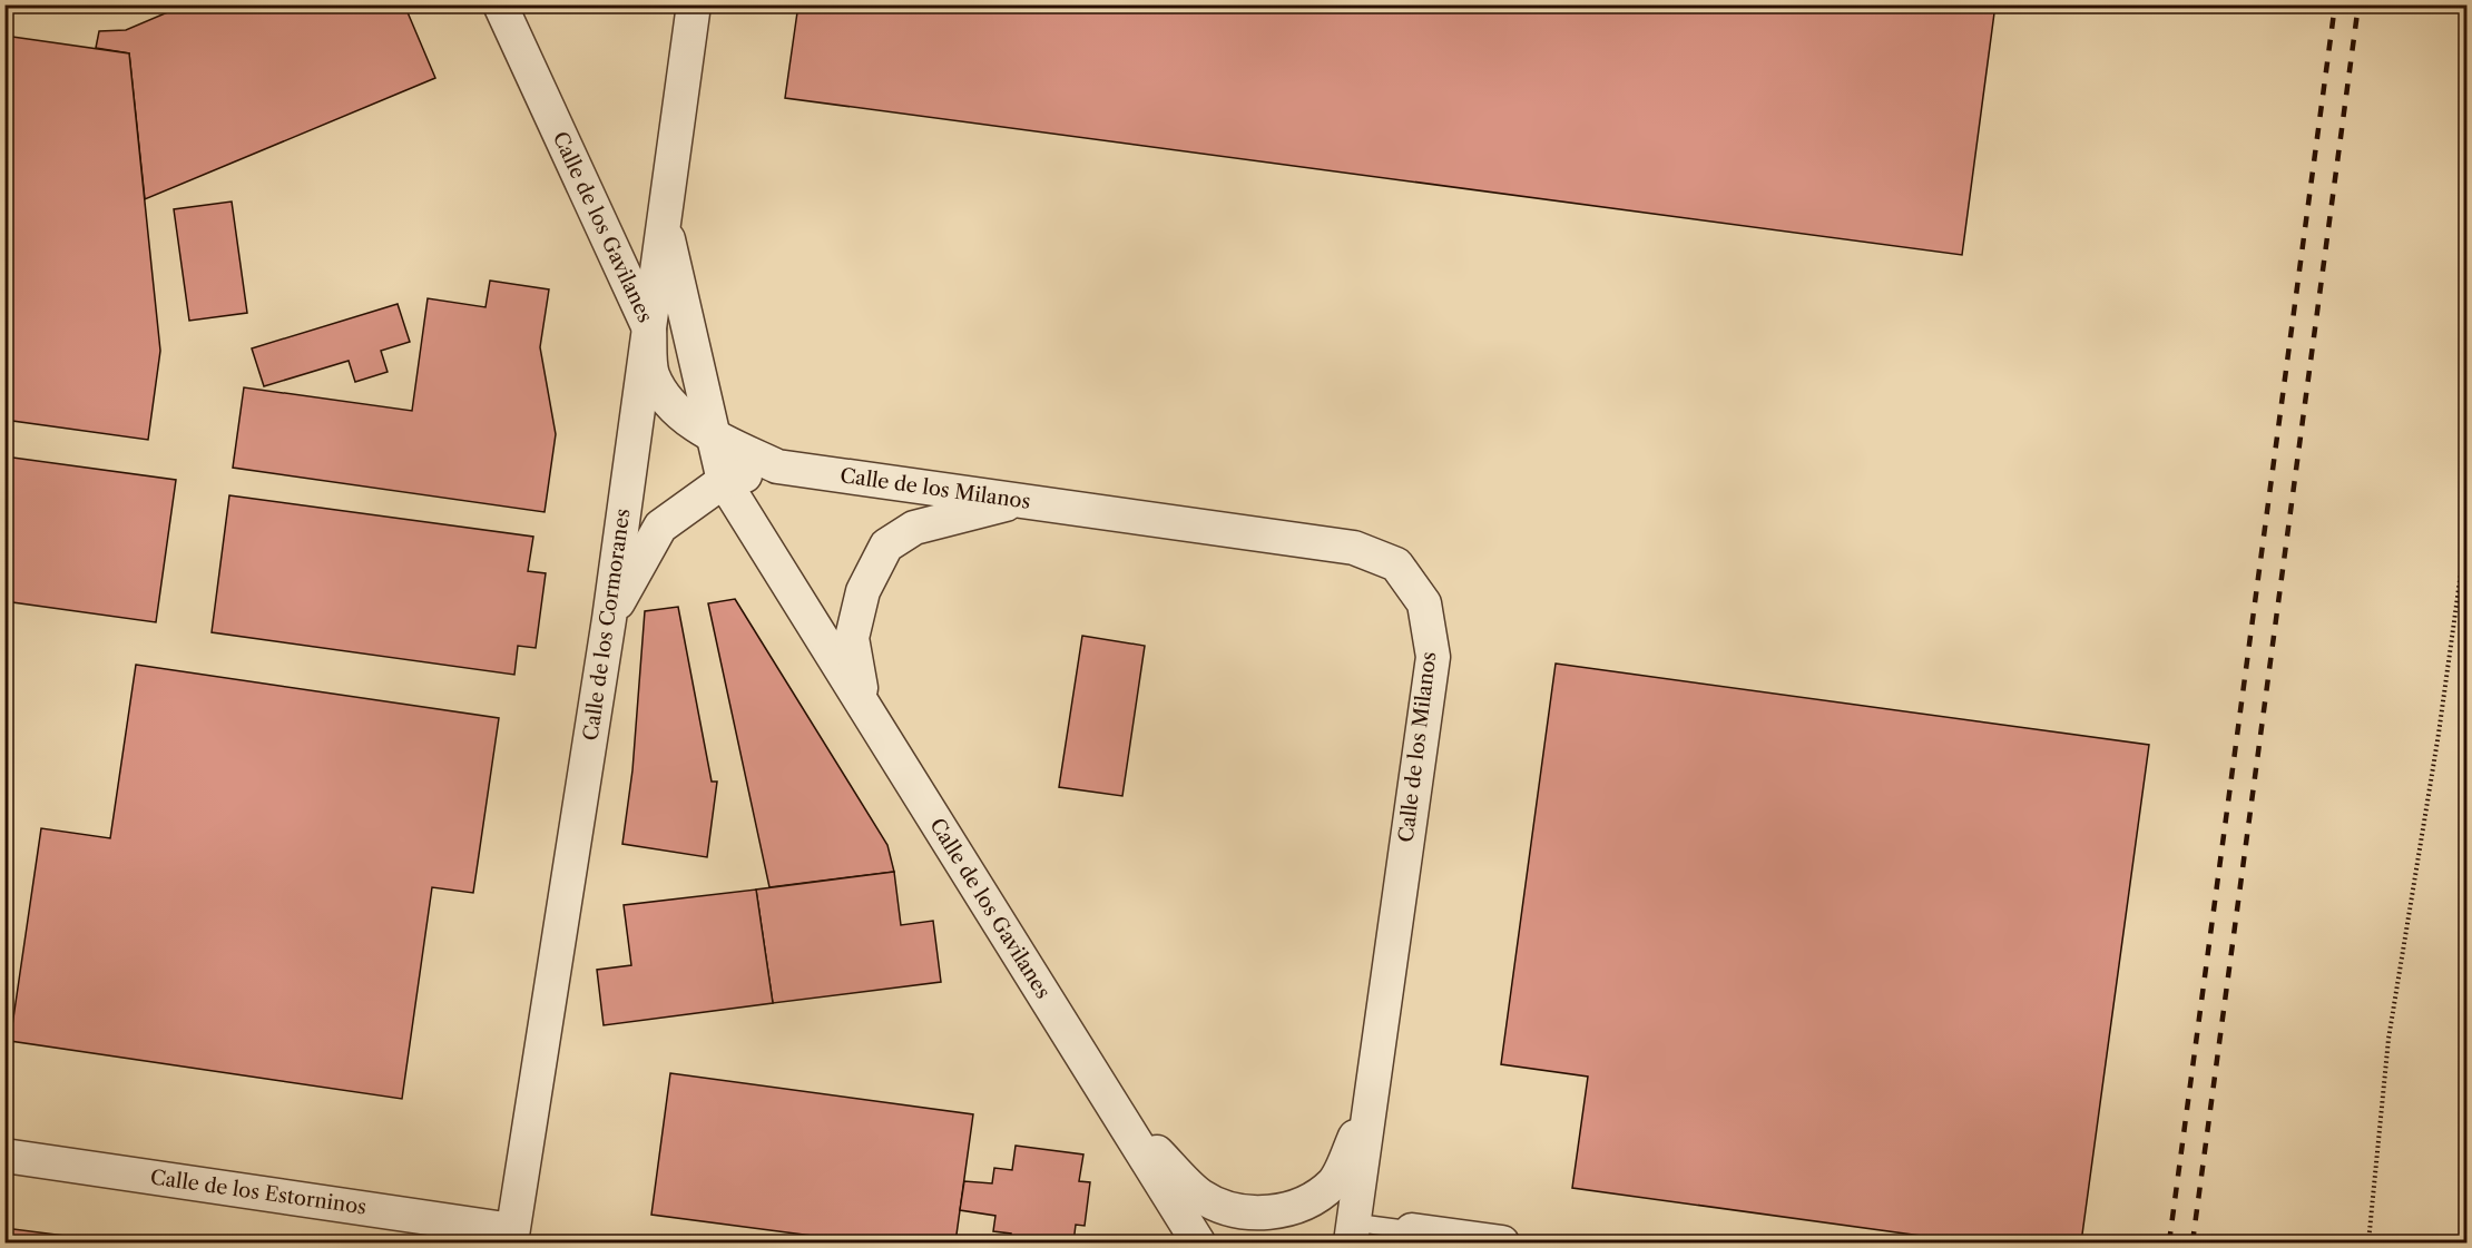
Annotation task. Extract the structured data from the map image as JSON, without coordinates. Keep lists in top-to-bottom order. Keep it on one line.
{"streets":{"street":["Calle de los Gavilanes","Calle de los Milanos","Calle de los Cormoranes","Calle de los Estorninos"]},"crossings":[["Calle de los Gavilanes","Calle de los Milanos"],["Calle de los Gavilanes","Calle de los Cormoranes"],["Calle de los Cormoranes","Calle de los Estorninos"]]}
